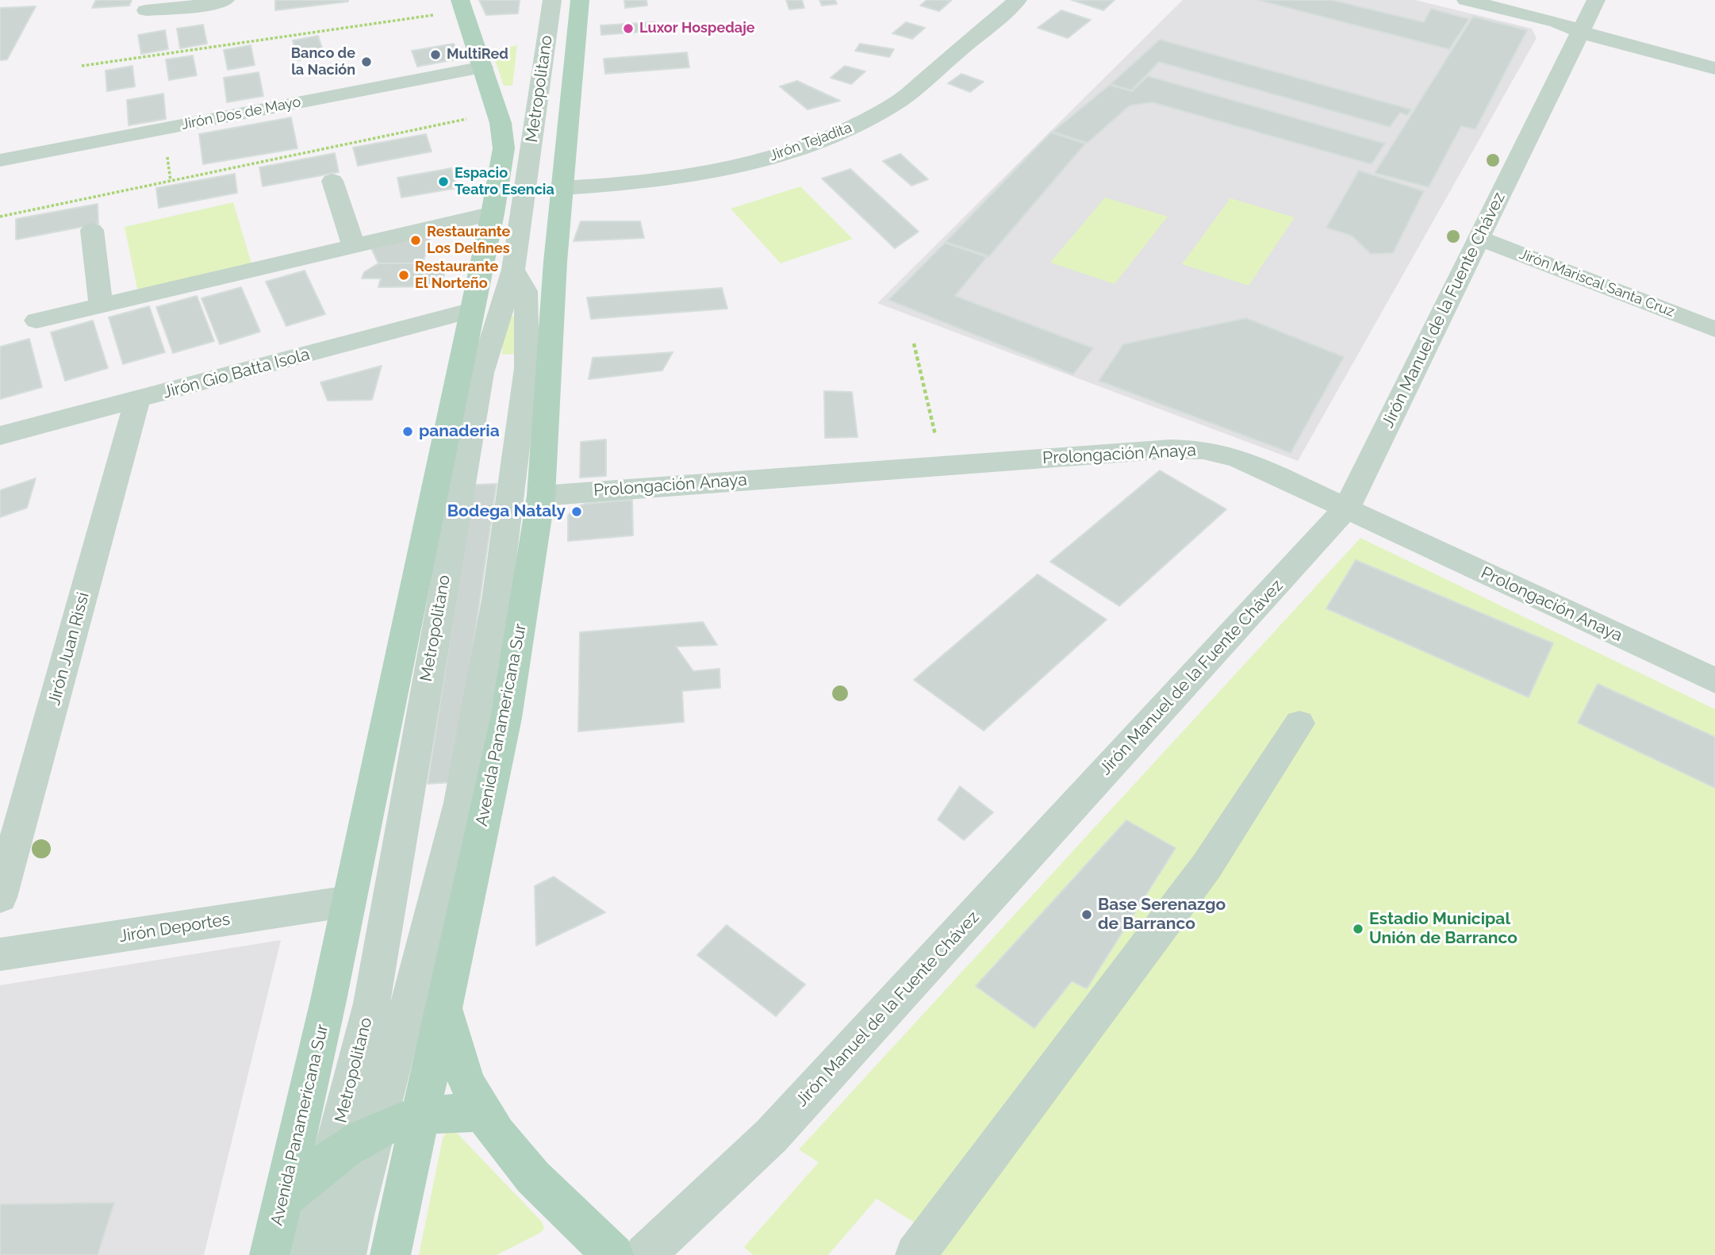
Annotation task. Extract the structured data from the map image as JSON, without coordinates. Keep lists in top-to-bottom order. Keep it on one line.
{"streets":{"main road":["Avenida Panamericana Sur"],"street":["Metropolitano","Jirón Dos de Mayo","Jirón Tejadita","Jirón Mariscal Santa Cruz","Jirón Manuel de la Fuente Chávez","Jirón Gio Batta Isola","Prolongación Anaya","Jirón Juan Rissi","Jirón Deportes"]},"crossings":[["Jirón Dos de Mayo","Avenida Panamericana Sur"],["Jirón Tejadita","Avenida Panamericana Sur"],["Jirón Mariscal Santa Cruz","Jirón Manuel de la Fuente Chávez"],["Jirón Manuel de la Fuente Chávez","Prolongación Anaya"],["Jirón Gio Batta Isola","Jirón Juan Rissi"],["Jirón Gio Batta Isola","Avenida Panamericana Sur"],["Prolongación Anaya","Avenida Panamericana Sur"],["Avenida Panamericana Sur","Jirón Deportes"]],"places":["Luxor Hospedaje","MultiRed","Banco de la Nación","Espacio Teatro Esencia","Restaurante Los Delfines","Restaurante El Norteño","panaderia","Bodega Nataly","Base Serenazgo de Barranco","Estadio Municipal Unión de Barranco"]}
